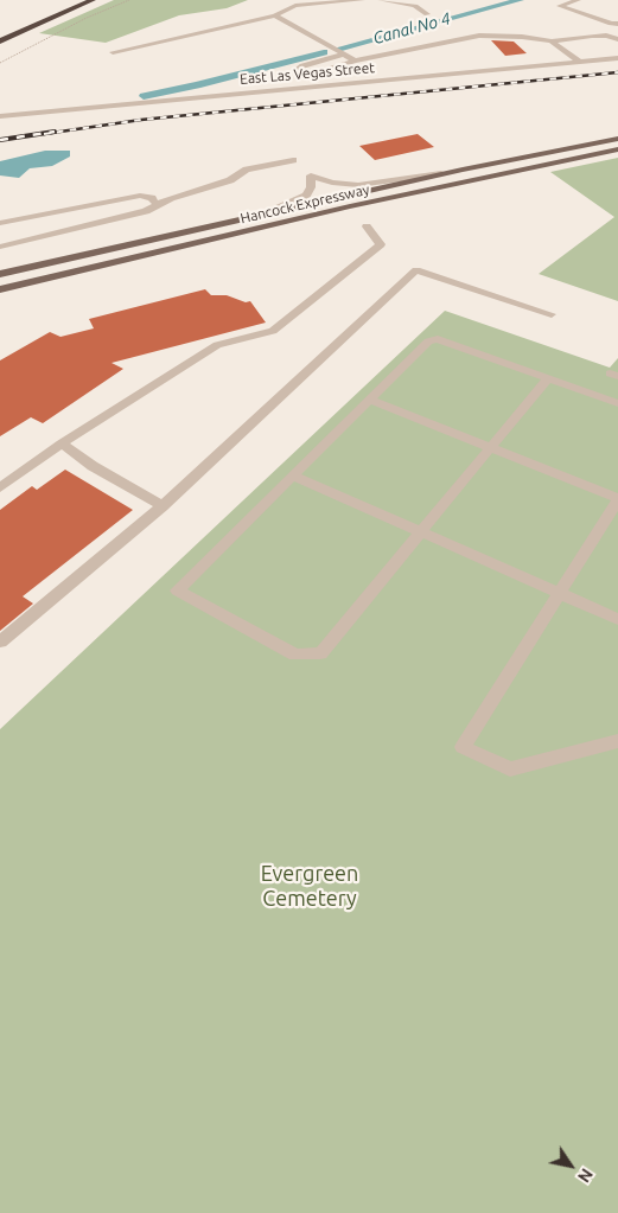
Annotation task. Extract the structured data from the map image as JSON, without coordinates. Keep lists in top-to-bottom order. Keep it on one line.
{"streets":{"main road":["Hancock Expressway"],"street":["East Las Vegas Street"]},"water":["Canal No 4"],"parks":["Evergreen Cemetery"],"north":"bottom right"}
